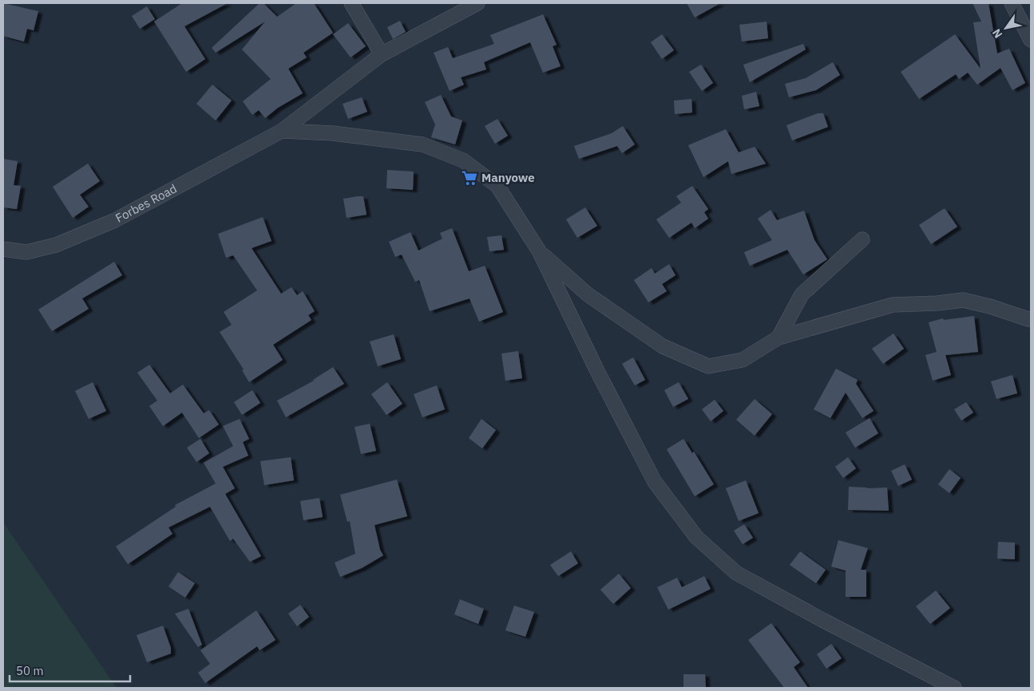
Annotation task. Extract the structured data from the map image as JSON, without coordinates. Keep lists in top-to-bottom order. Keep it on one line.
{"streets":{"street":["Forbes Road"]},"places":{"supermarket":["Manyowe"]},"scale_bar":"50 m","north":"bottom left"}
